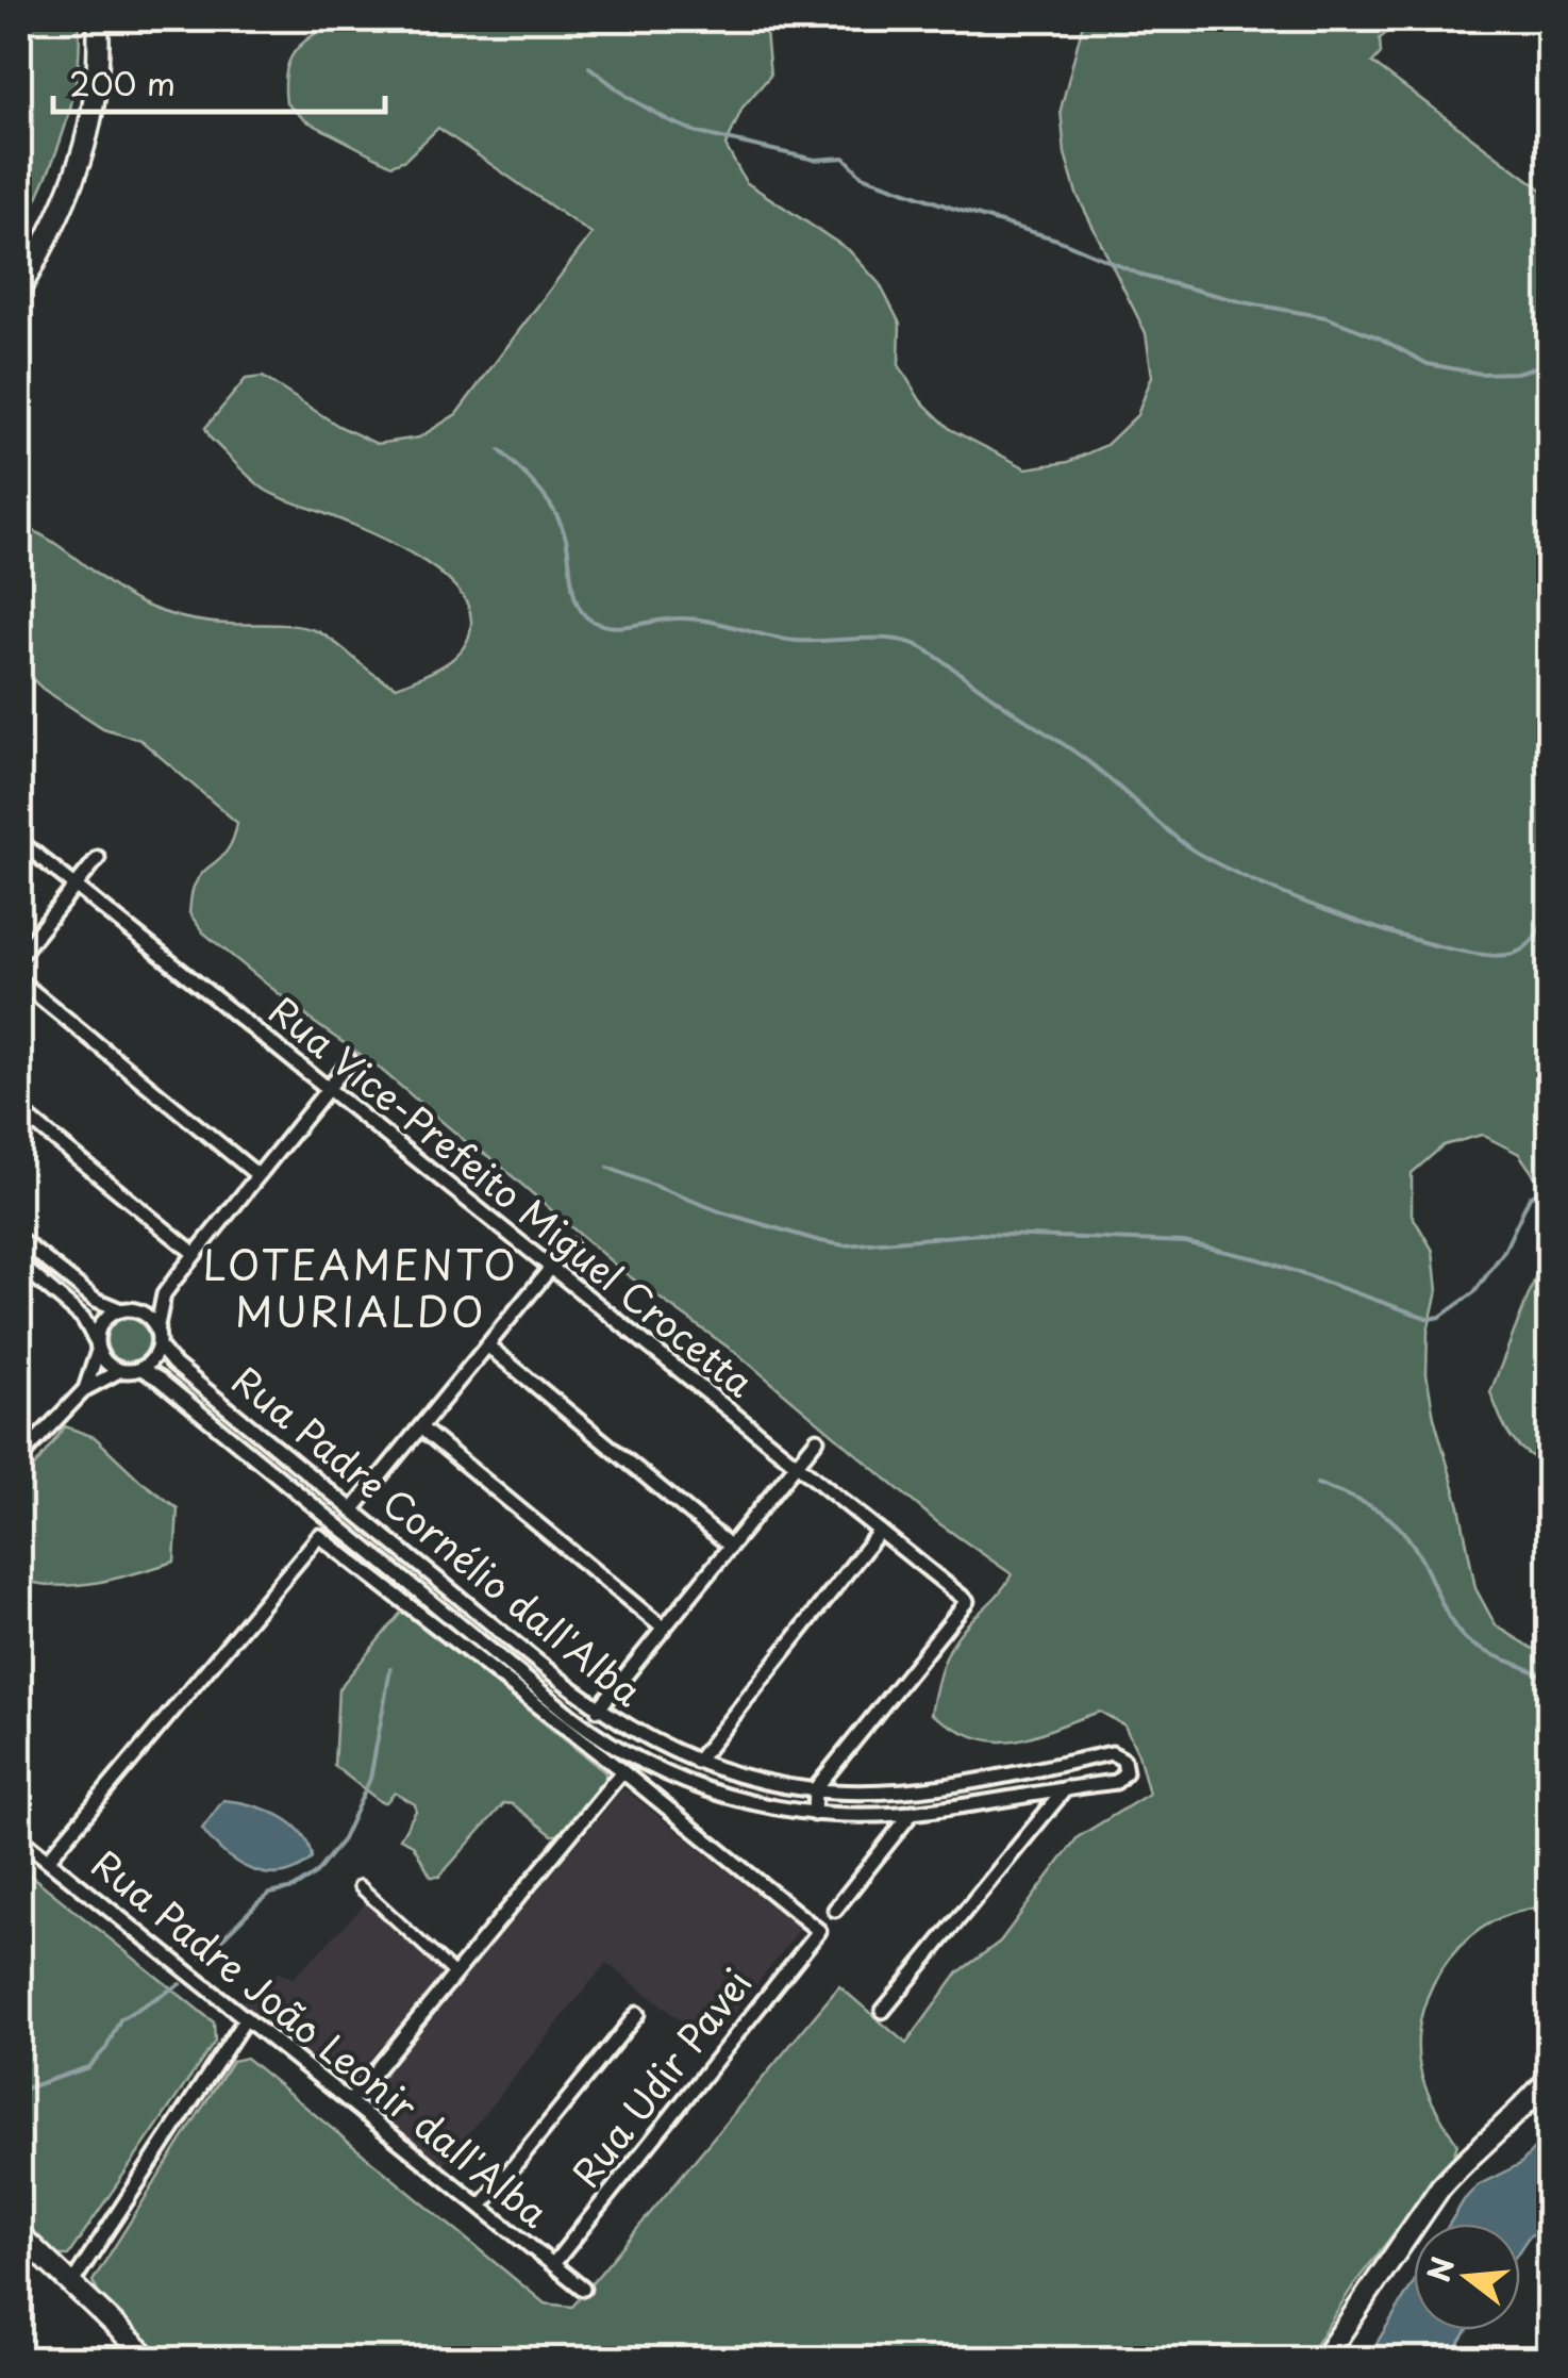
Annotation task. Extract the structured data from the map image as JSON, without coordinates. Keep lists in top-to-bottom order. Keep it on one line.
{"streets":{"street":["Rua Vice-Prefeito Miguel Crocetta","Rua Padre Cornélio dall'Alba","Rua Padre João Leonir dall'Alba","Rua Udir Pavei"]},"crossings":[["Rua Vice-Prefeito Miguel Crocetta","Rua Padre Cornélio dall'Alba"],["Rua Padre João Leonir dall'Alba","Rua Udir Pavei"]],"districts":["LOTEAMENTO MURIALDO"],"scale_bar":"200 m","north":"left"}
